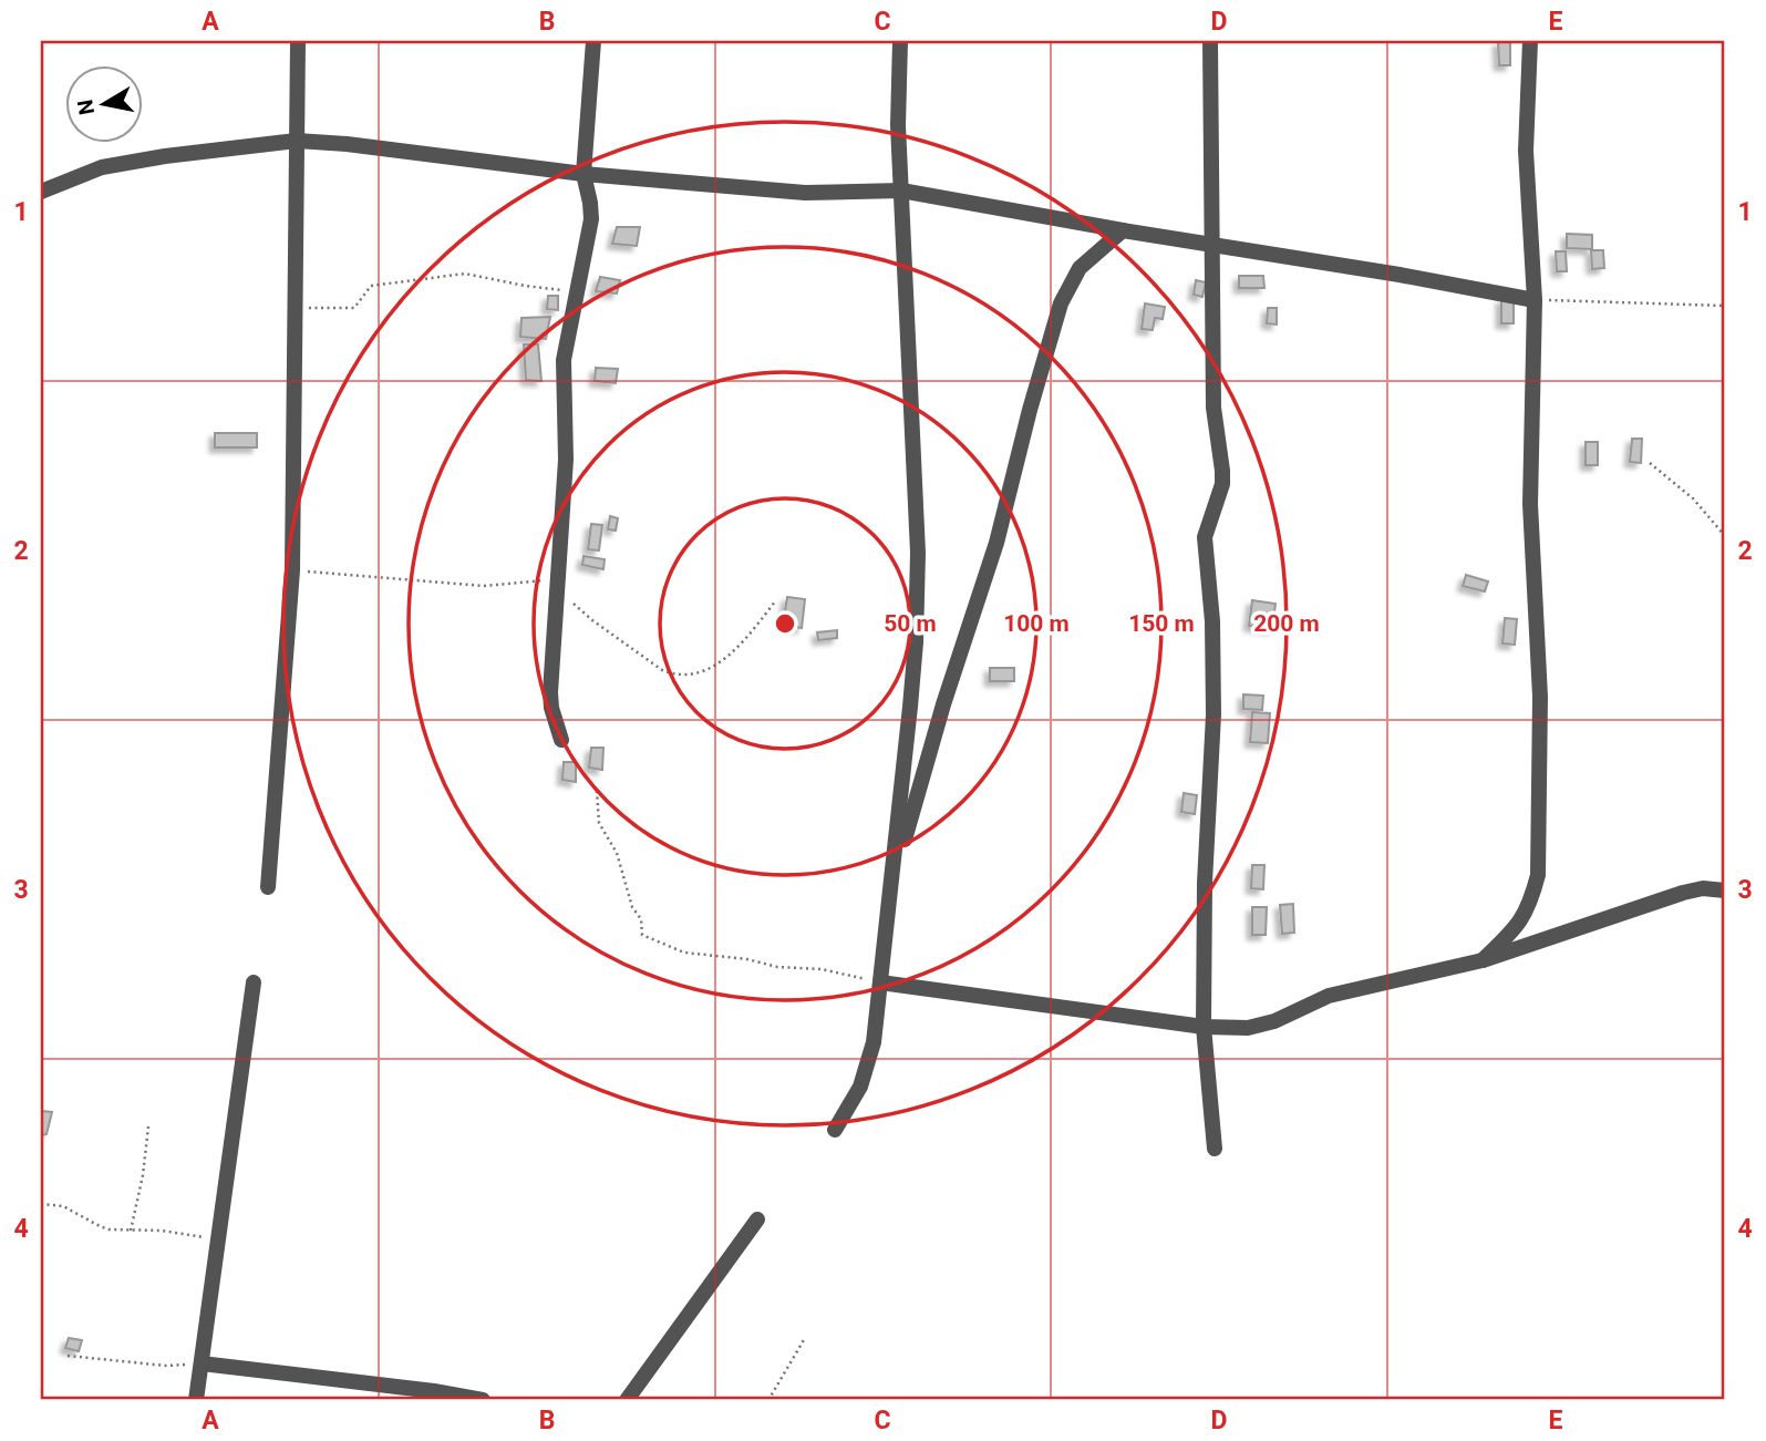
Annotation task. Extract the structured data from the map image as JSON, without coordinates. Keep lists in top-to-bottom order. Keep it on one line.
{"north":"left","grid":{"columns":["A","B","C","D","E"],"rows":["1","2","3","4"]},"rings":["50 m","100 m","150 m","200 m"]}
